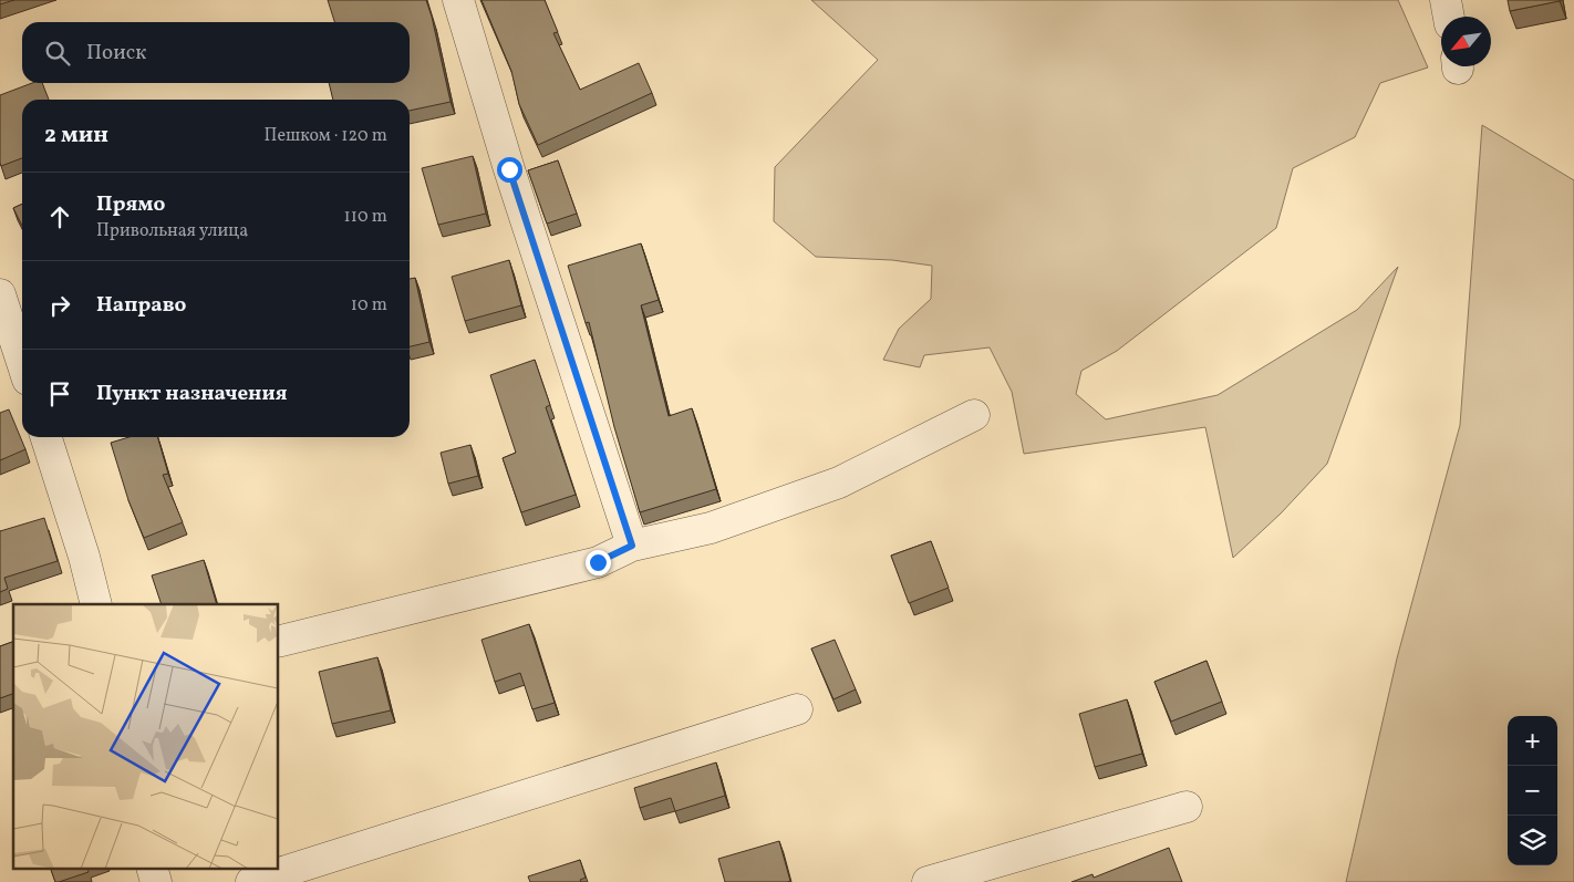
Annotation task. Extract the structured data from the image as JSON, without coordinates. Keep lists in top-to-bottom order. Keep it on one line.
{"north":"bottom left","page":{"search":"Поиск","heading":["2 мин","Пешком · 120 m"],"list":[["Прямо","Привольная улица","110 m"],["Направо","10 m"],"Пункт назначения"],"map_buttons":["+","−"]}}
